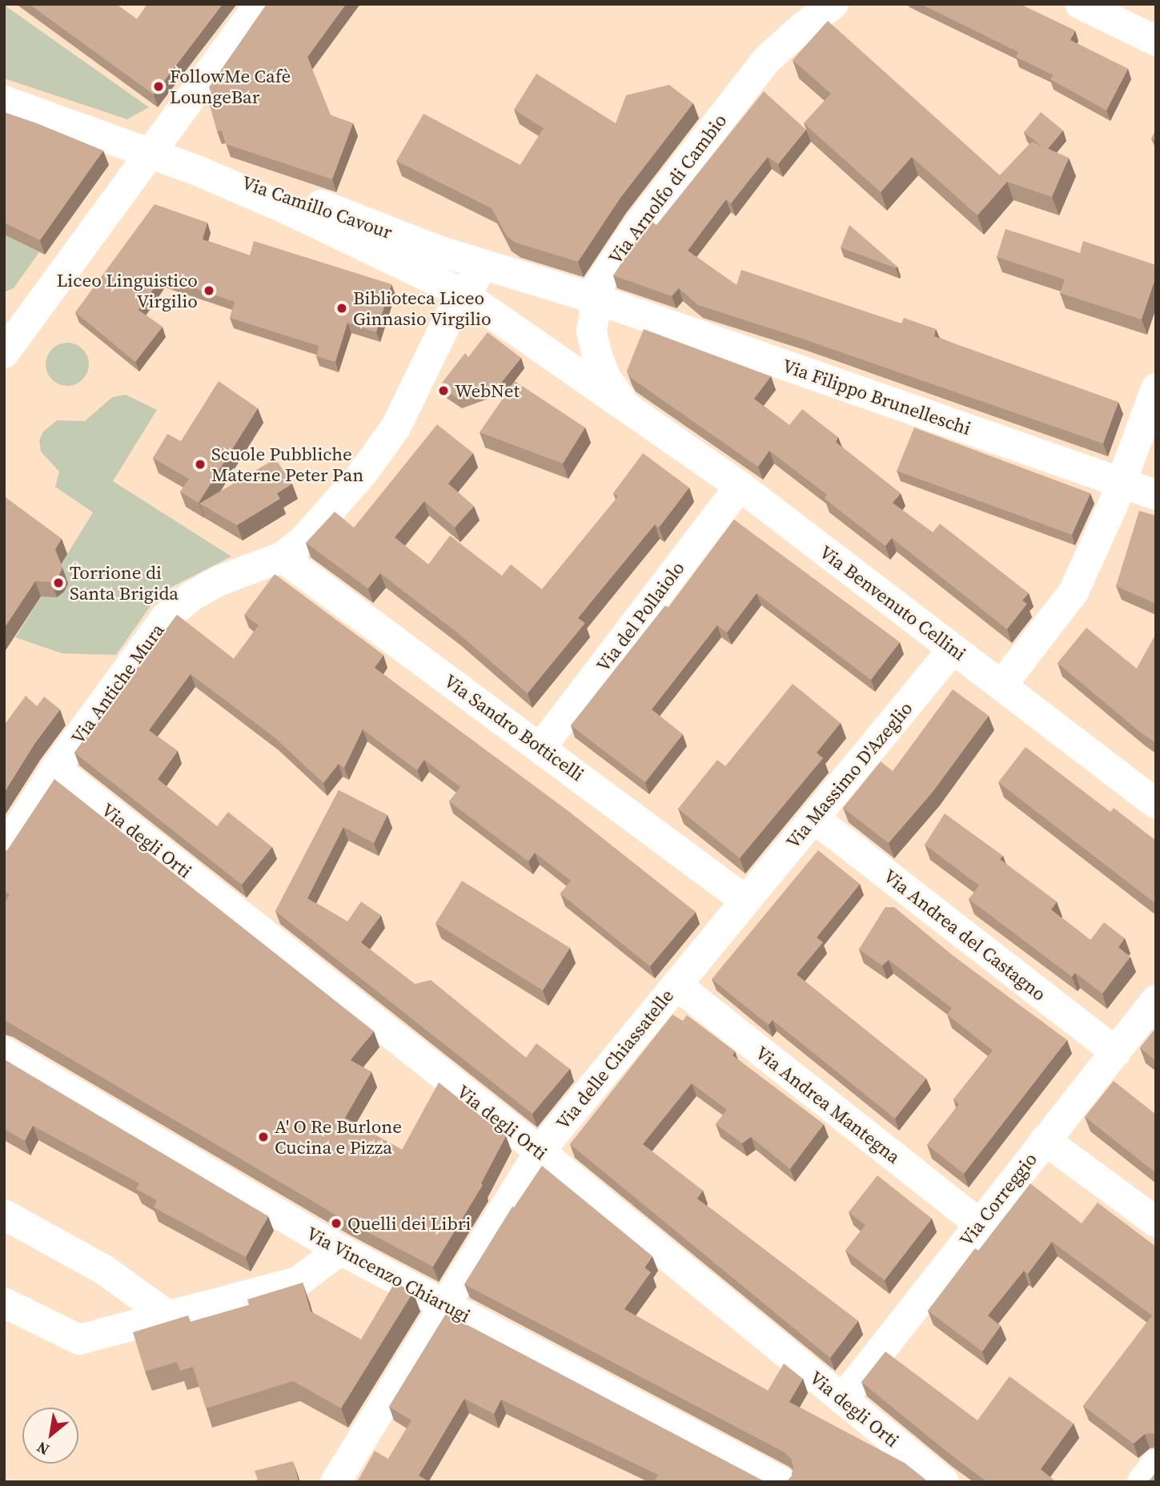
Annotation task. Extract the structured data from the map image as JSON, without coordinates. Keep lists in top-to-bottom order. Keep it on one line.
{"streets":{"street":["Via Arnolfo di Cambio","Via Camillo Cavour","Via Filippo Brunelleschi","Via Benvenuto Cellini","Via del Pollaiolo","Via Antiche Mura","Via Sandro Botticelli","Via Massimo D'Azeglio","Via degli Orti","Via Andrea del Castagno","Via delle Chiassatelle","Via Andrea Mantegna","Via Correggio","Via Vincenzo Chiarugi"]},"crossings":[["Via Arnolfo di Cambio","Via Camillo Cavour"],["Via Arnolfo di Cambio","Via Filippo Brunelleschi"],["Via Arnolfo di Cambio","Via Benvenuto Cellini"],["Via Camillo Cavour","Via Filippo Brunelleschi"],["Via Camillo Cavour","Via Benvenuto Cellini"],["Via Camillo Cavour","Via Antiche Mura"],["Via Benvenuto Cellini","Via del Pollaiolo"],["Via Benvenuto Cellini","Via Massimo D'Azeglio"],["Via del Pollaiolo","Via Sandro Botticelli"],["Via Antiche Mura","Via Sandro Botticelli"],["Via Antiche Mura","Via degli Orti"],["Via Sandro Botticelli","Via Massimo D'Azeglio"],["Via Sandro Botticelli","Via delle Chiassatelle"],["Via Massimo D'Azeglio","Via Andrea del Castagno"],["Via Massimo D'Azeglio","Via delle Chiassatelle"],["Via degli Orti","Via delle Chiassatelle"],["Via degli Orti","Via Correggio"],["Via Andrea del Castagno","Via Correggio"],["Via delle Chiassatelle","Via Andrea Mantegna"],["Via delle Chiassatelle","Via Vincenzo Chiarugi"],["Via Andrea Mantegna","Via Correggio"]],"places":["FollowMe Cafè LoungeBar","Liceo Linguistico Virgilio","Biblioteca Liceo Ginnasio Virgilio","WebNet","Scuole Pubbliche Materne Peter Pan","Torrione di Santa Brigida","A' O Re Burlone Cucina e Pizza","Quelli dei Libri"],"north":"bottom left"}
